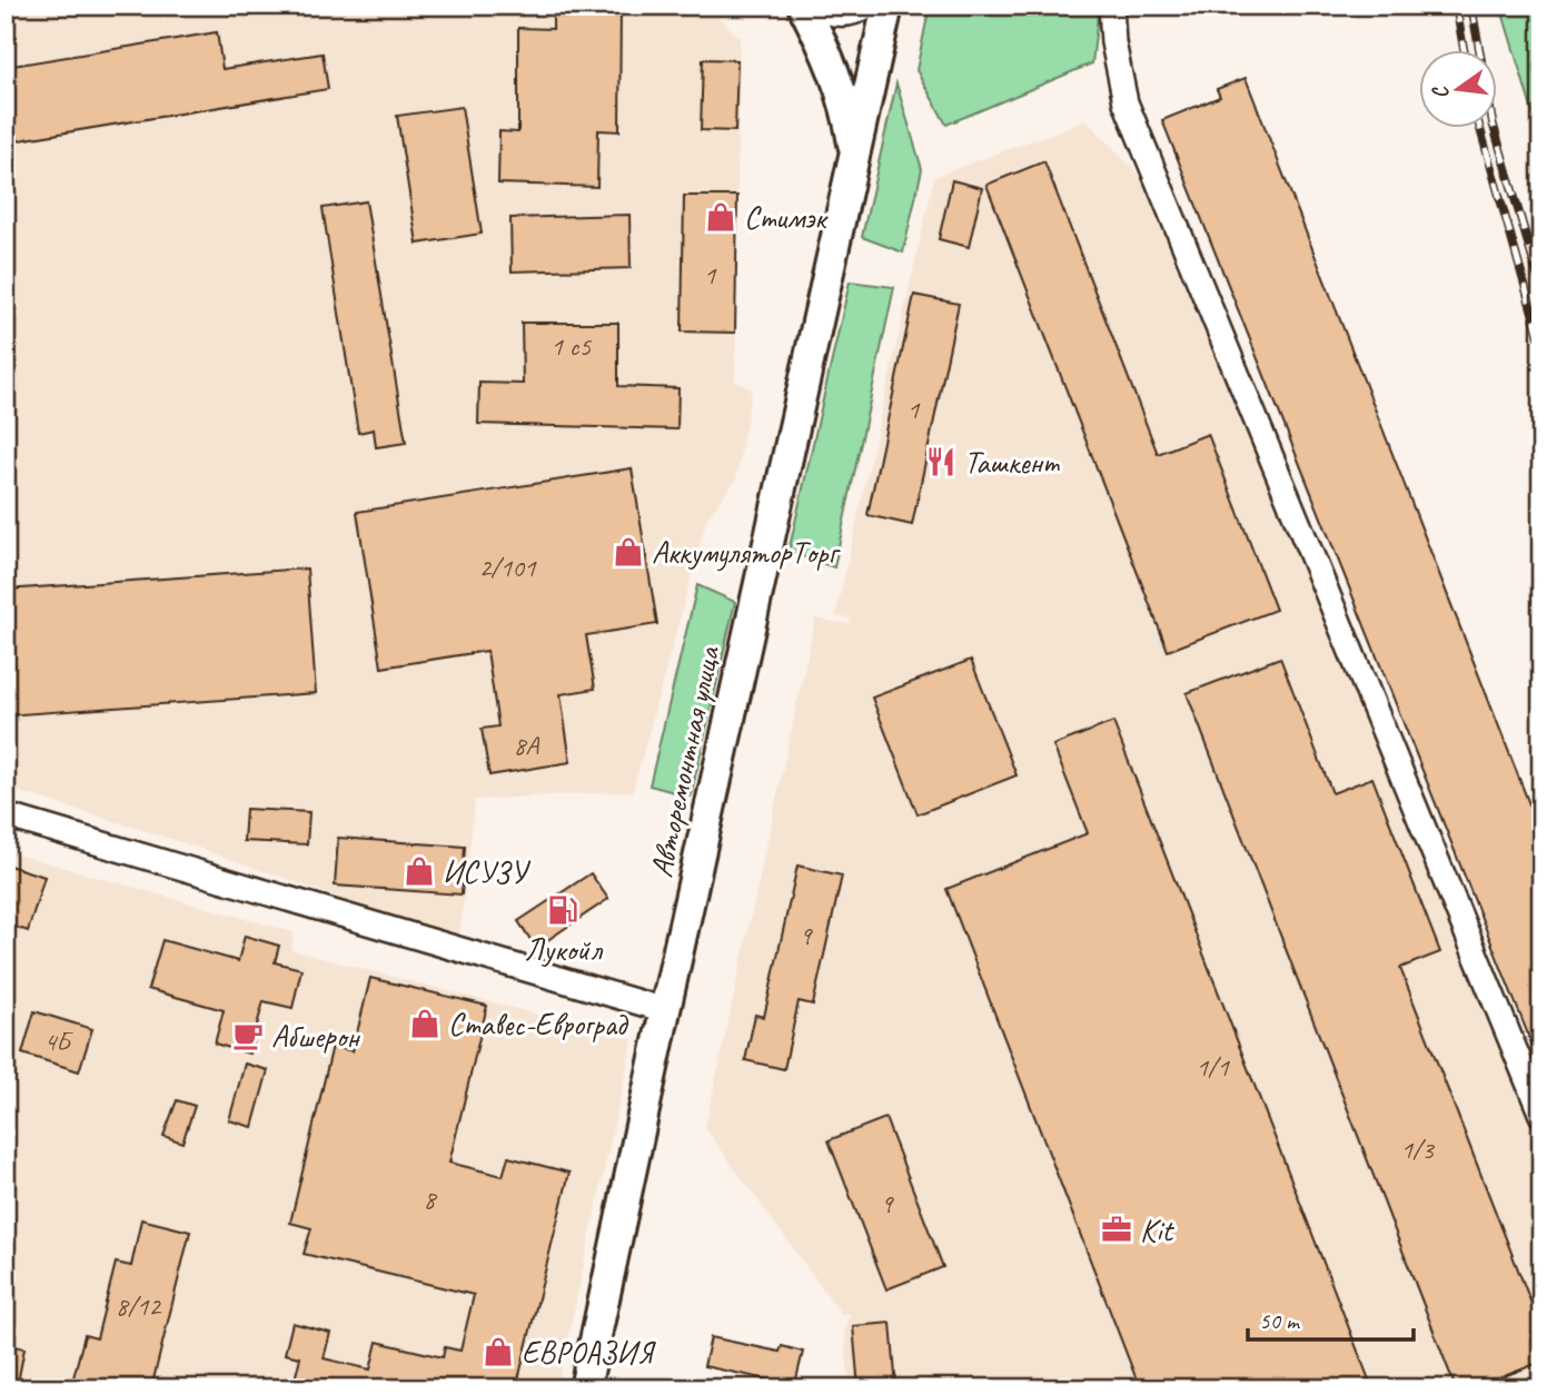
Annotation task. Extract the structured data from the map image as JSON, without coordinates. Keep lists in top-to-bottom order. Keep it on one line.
{"streets":{"street":["Авторемонтная улица"]},"places":{"shop":["Стимэк","АккумуляторТорг","ИСУЗУ","Ставес-Евроград","ЕВРОАЗИЯ"],"restaurant":["Ташкент"],"fuel station":["Лукойл"],"cafe":["Абшерон"],"office":["Kit"]},"house_numbers":["1","1 с5","1","2/101","8А","9","4Б","1/1","1/3","8","9","8/12"],"scale_bar":"50 m","north":"left"}
